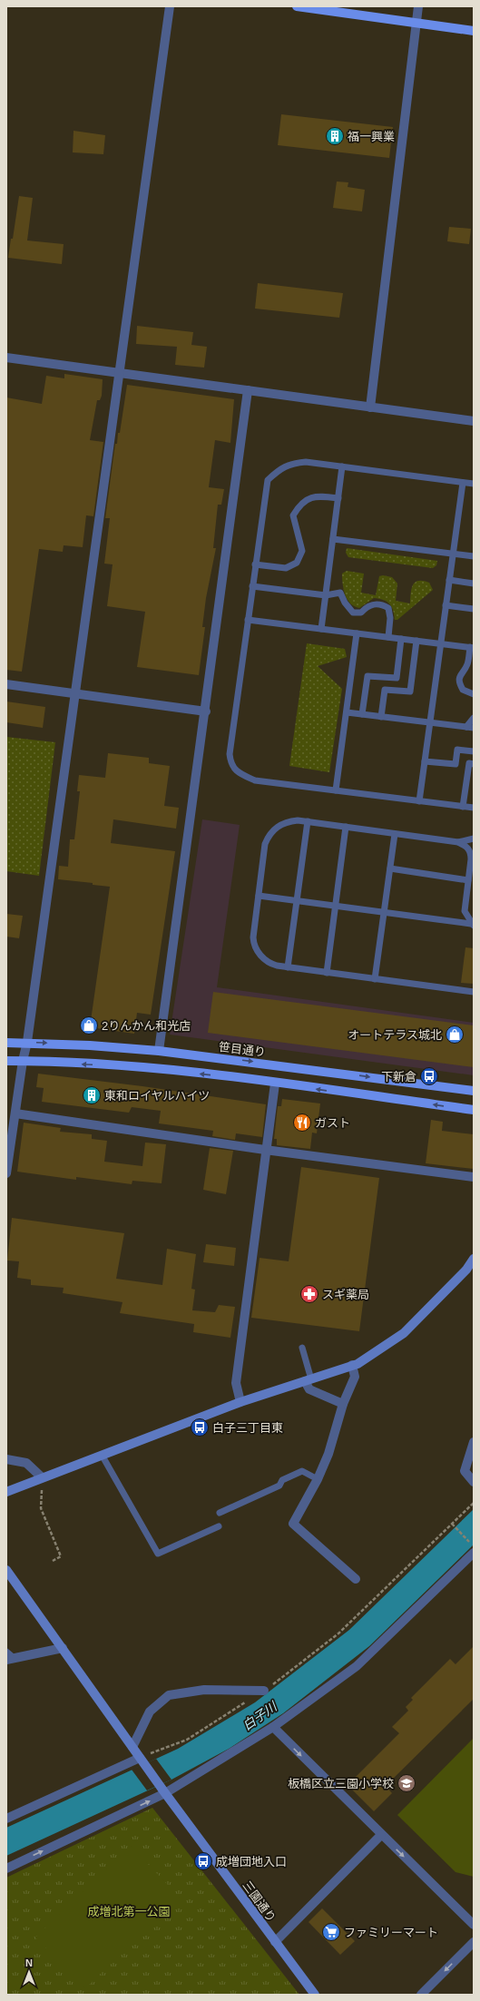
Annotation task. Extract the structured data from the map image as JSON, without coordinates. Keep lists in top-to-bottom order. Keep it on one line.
{"streets":{"main road":["笹目通り"],"street":["三園通り"]},"water":["白子川"],"parks":["成増北第一公園"],"places":{"building":["福一興業","東和ロイヤルハイツ"],"shop":["2りんかん和光店","オートテラス城北"],"bus stop":["下新倉","白子三丁目東","成増団地入口"],"restaurant":["ガスト"],"pharmacy":["スギ薬局"],"school or university":["板橋区立三園小学校"],"supermarket":["ファミリーマート"]},"north":"top"}
